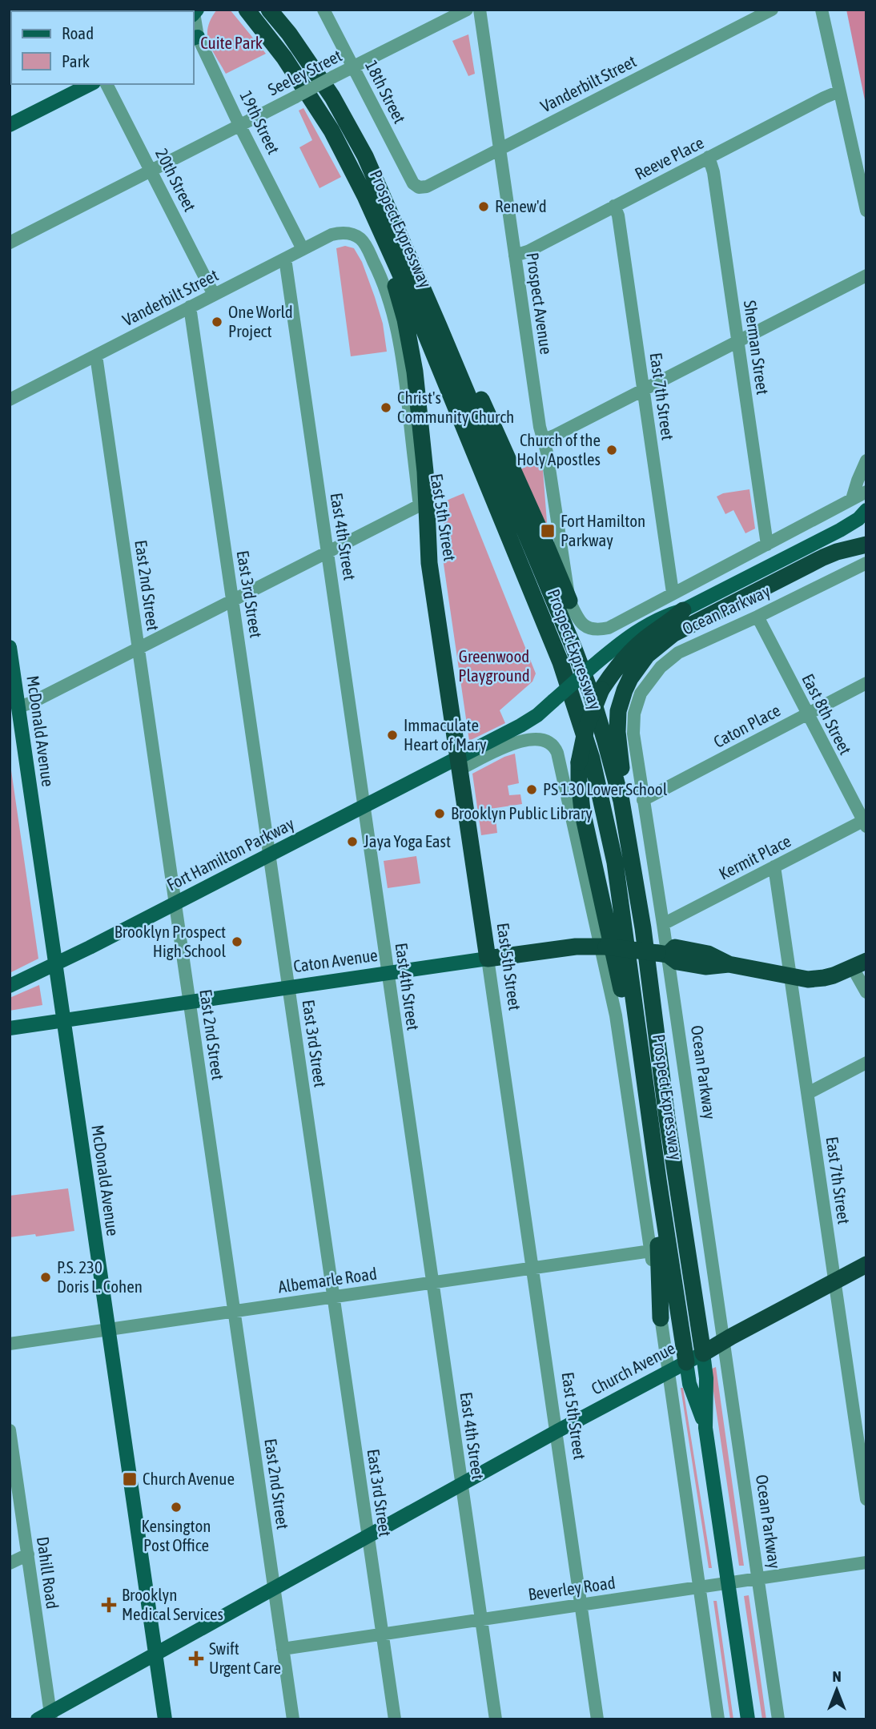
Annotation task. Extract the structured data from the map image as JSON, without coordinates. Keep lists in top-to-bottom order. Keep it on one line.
{"streets":{"highway":["Prospect Expressway","East 5th Street","Caton Avenue","Church Avenue"],"main road":["McDonald Avenue","Fort Hamilton Parkway"],"street":["Seeley Street","Vanderbilt Street","18th Street","19th Street","Reeve Place","20th Street","Prospect Avenue","Sherman Street","East 7th Street","East 4th Street","East 2nd Street","East 3rd Street","Ocean Parkway","East 8th Street","Caton Place","Kermit Place","Albemarle Road","Dahill Road","Beverley Road"]},"crossings":[["Seeley Street","18th Street"],["Seeley Street","19th Street"],["Seeley Street","20th Street"],["Vanderbilt Street","18th Street"],["Vanderbilt Street","19th Street"],["Vanderbilt Street","20th Street"],["Vanderbilt Street","Prospect Avenue"],["Vanderbilt Street","East 5th Street"],["Vanderbilt Street","East 4th Street"],["Vanderbilt Street","East 2nd Street"],["Vanderbilt Street","East 3rd Street"],["Reeve Place","Prospect Avenue"],["Reeve Place","Sherman Street"],["Reeve Place","East 7th Street"],["Prospect Expressway","Church Avenue"],["East 7th Street","Kermit Place"],["East 7th Street","Caton Avenue"],["East 7th Street","Church Avenue"],["East 5th Street","Fort Hamilton Parkway"],["East 5th Street","Caton Avenue"],["East 5th Street","Albemarle Road"],["East 5th Street","Church Avenue"],["East 5th Street","Beverley Road"],["East 4th Street","Fort Hamilton Parkway"],["East 4th Street","Caton Avenue"],["East 4th Street","Albemarle Road"],["East 4th Street","Church Avenue"],["East 4th Street","Beverley Road"],["East 2nd Street","Fort Hamilton Parkway"],["East 2nd Street","Caton Avenue"],["East 2nd Street","Albemarle Road"],["East 2nd Street","Church Avenue"],["East 2nd Street","Beverley Road"],["East 3rd Street","Fort Hamilton Parkway"],["East 3rd Street","Caton Avenue"],["East 3rd Street","Albemarle Road"],["East 3rd Street","Church Avenue"],["East 3rd Street","Beverley Road"],["Ocean Parkway","East 8th Street"],["Ocean Parkway","Caton Place"],["Ocean Parkway","Kermit Place"],["Ocean Parkway","Caton Avenue"],["Ocean Parkway","Church Avenue"],["Ocean Parkway","Beverley Road"],["East 8th Street","Caton Place"],["East 8th Street","Kermit Place"],["McDonald Avenue","Fort Hamilton Parkway"],["McDonald Avenue","Caton Avenue"],["McDonald Avenue","Albemarle Road"],["McDonald Avenue","Church Avenue"],["Church Avenue","Dahill Road"]],"parks":["Cuite Park","Greenwood Playground"],"places":{"other":["Renew'd","One World Project","Christ's Community Church","Church of the Holy Apostles","Immaculate Heart of Mary","PS 130 Lower School","Brooklyn Public Library","Jaya Yoga East","Brooklyn Prospect High School","P.S. 230 Doris L. Cohen","Kensington Post Office"],"transit":["Fort Hamilton Parkway","Church Avenue"],"health":["Brooklyn Medical Services","Swift Urgent Care"]},"legend":["Road","Park"],"north":"top"}
